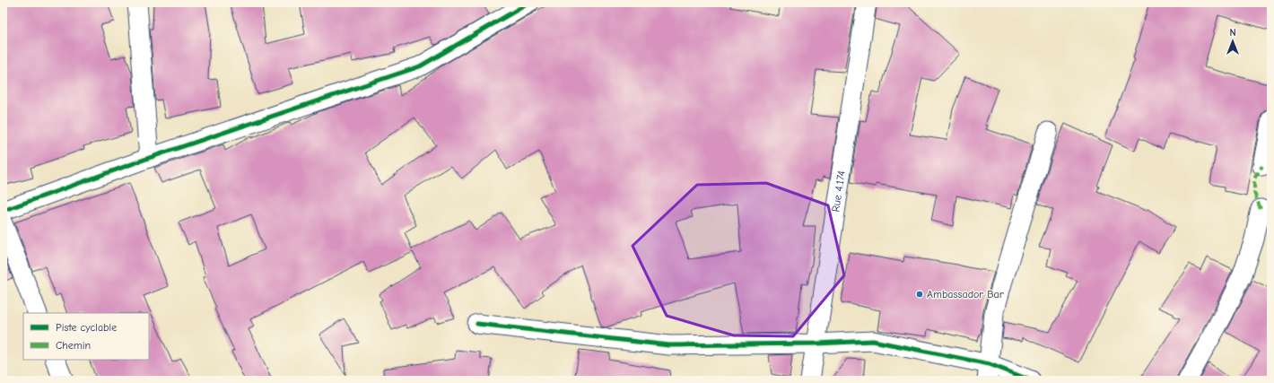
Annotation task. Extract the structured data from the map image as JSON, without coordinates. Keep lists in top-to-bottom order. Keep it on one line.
{"streets":{"street":["Rue 4.174"]},"places":["Ambassador Bar"],"legend":["Piste cyclable","Chemin"],"north":"top"}
